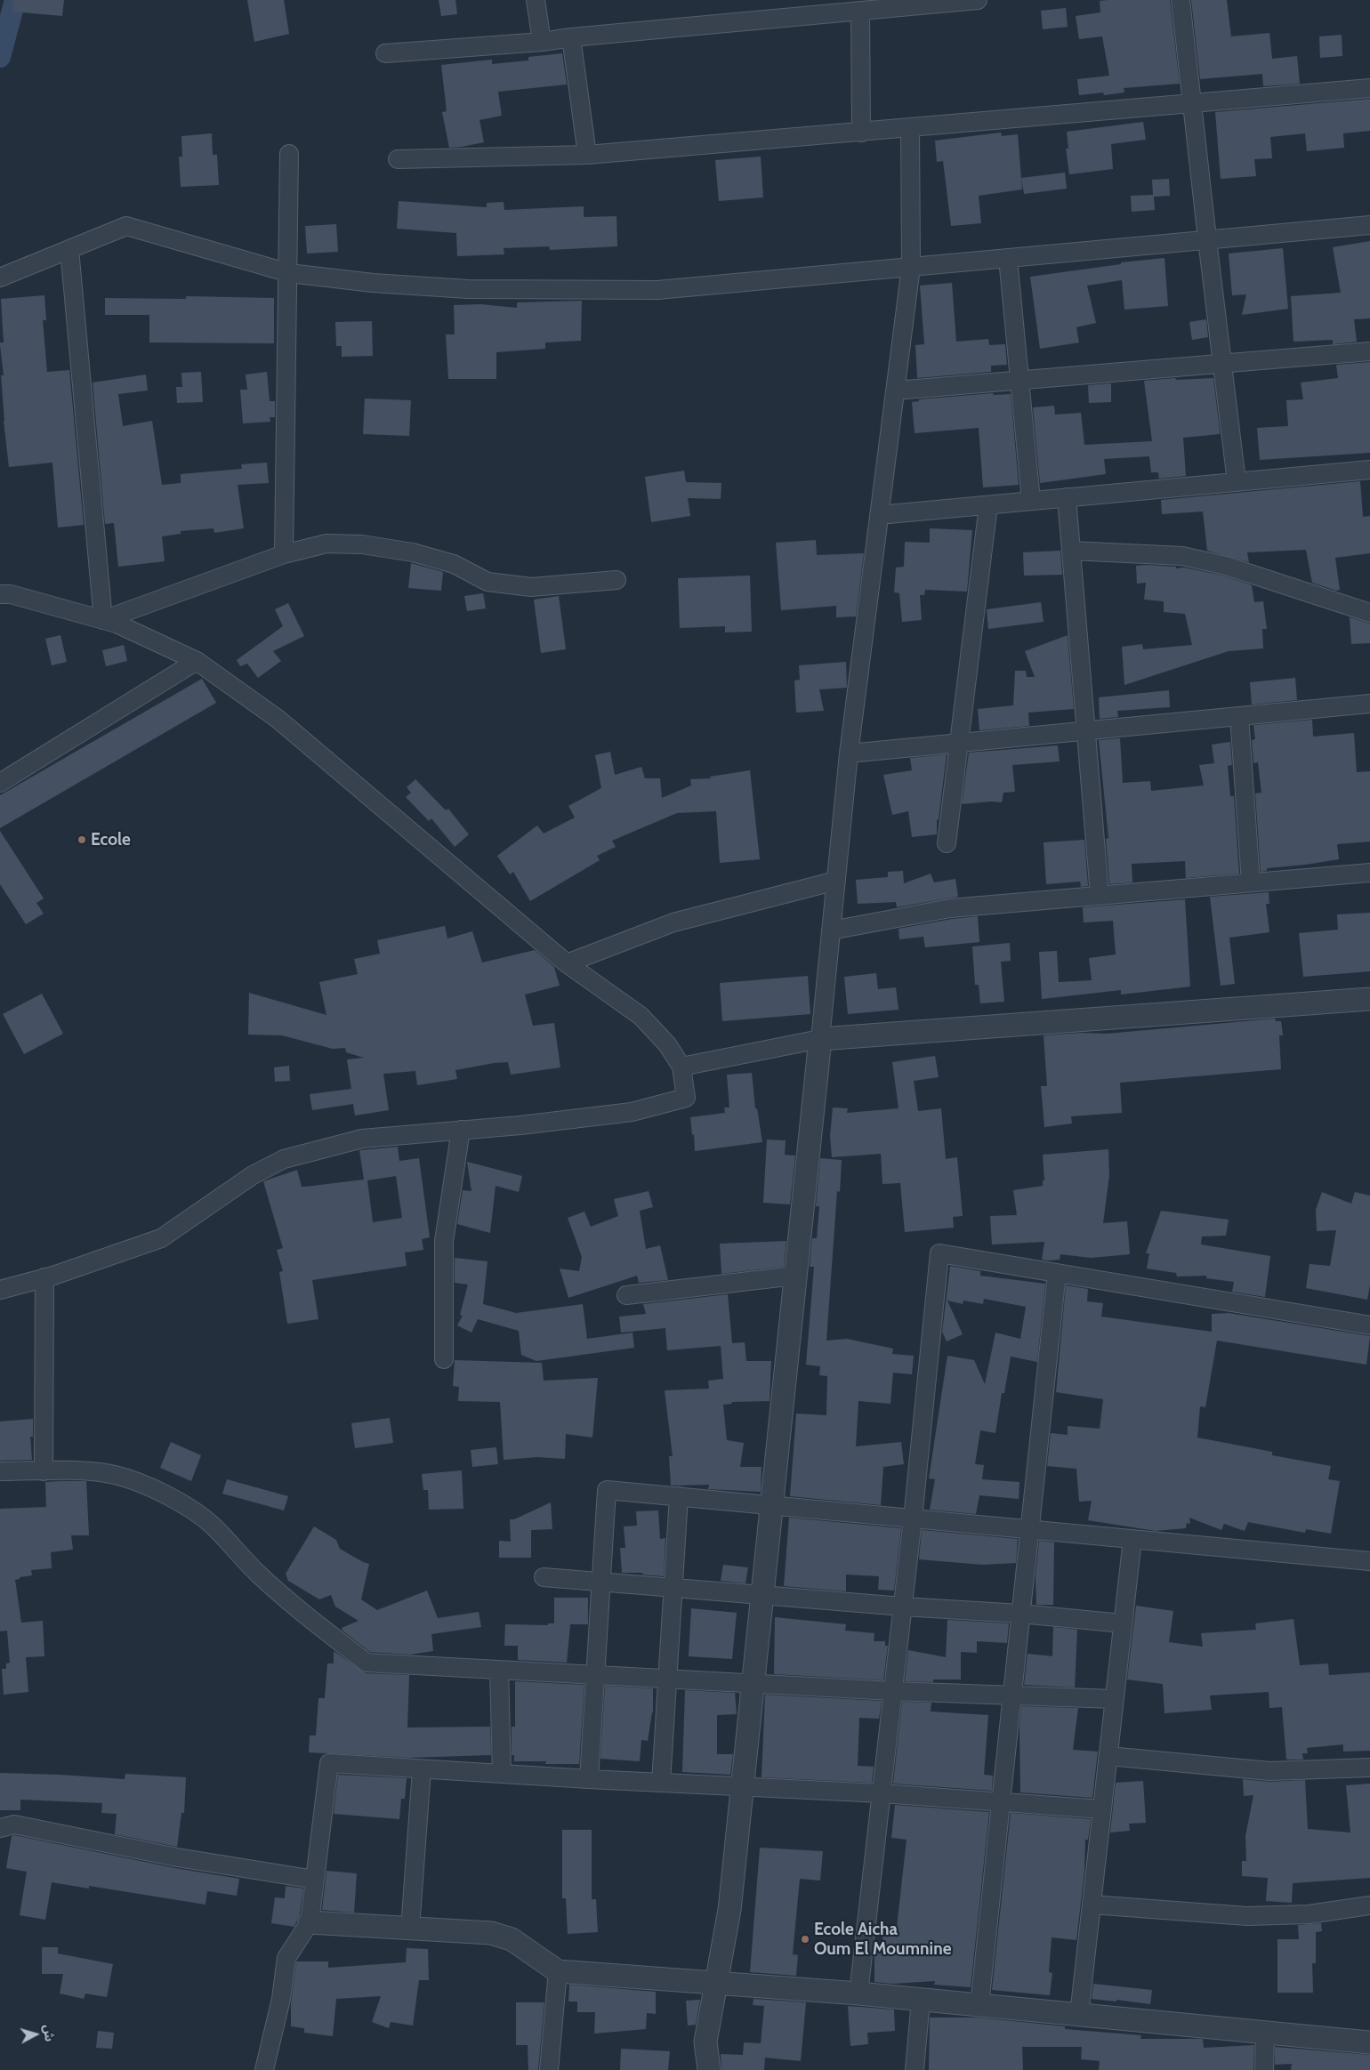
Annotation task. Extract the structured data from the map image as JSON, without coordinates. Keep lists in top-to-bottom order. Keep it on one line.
{"places":["Ecole","Ecole Aicha Oum El Moumnine"],"north":"right"}
